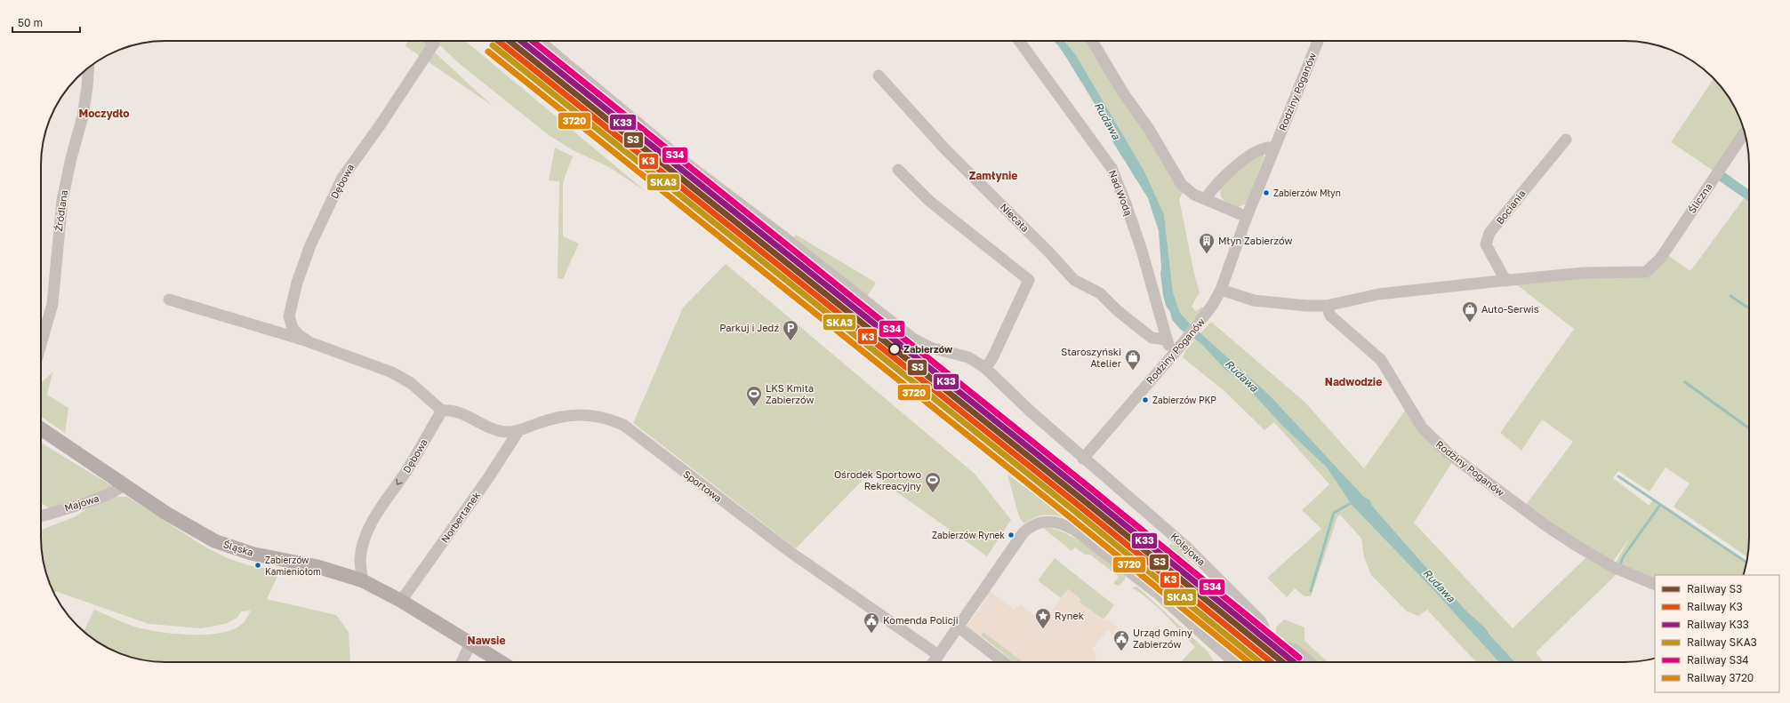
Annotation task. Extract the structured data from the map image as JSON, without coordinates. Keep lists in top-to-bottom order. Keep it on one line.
{"streets":{"main road":["Śląska"],"street":["Rodziny Poganów","Dębowa","Nad Wodą","Śliczna","Bociania","Źródlana","Niecała","Sportowa","Majowa","Norbertanek","Kolejowa"]},"crossings":[["Rodziny Poganów","Nad Wodą"],["Rodziny Poganów","Kolejowa"],["Dębowa","Sportowa"],["Dębowa","Śląska"],["Nad Wodą","Niecała"],["Śliczna","Bociania"],["Sportowa","Norbertanek"],["Majowa","Śląska"],["Norbertanek","Śląska"]],"one_way":["Dębowa"],"districts":["Moczydło","Zamłynie","Nadwodzie","Nawsie"],"water":["Rudawa"],"places":{"other":["Zabierzów Młyn","Zabierzów","Zabierzów PKP","Zabierzów Rynek","Zabierzów Kamieniołom"],"building":["Młyn Zabierzów"],"shop":["Auto-Serwis","Staroszyński Atelier"],"parking":["Parkuj i Jedź"],"sports":["LKS Kmita Zabierzów","Ośrodek Sportowo Rekreacyjny"],"place":["Rynek"],"public building":["Komenda Policji","Urząd Gminy Zabierzów"]},"lines":["rail line S3","rail line K3","rail line K33","rail line S34","rail line SKA3","rail line 3720"],"legend":["Railway S3","Railway K3","Railway K33","Railway SKA3","Railway S34","Railway 3720"],"scale_bar":"50 m"}
